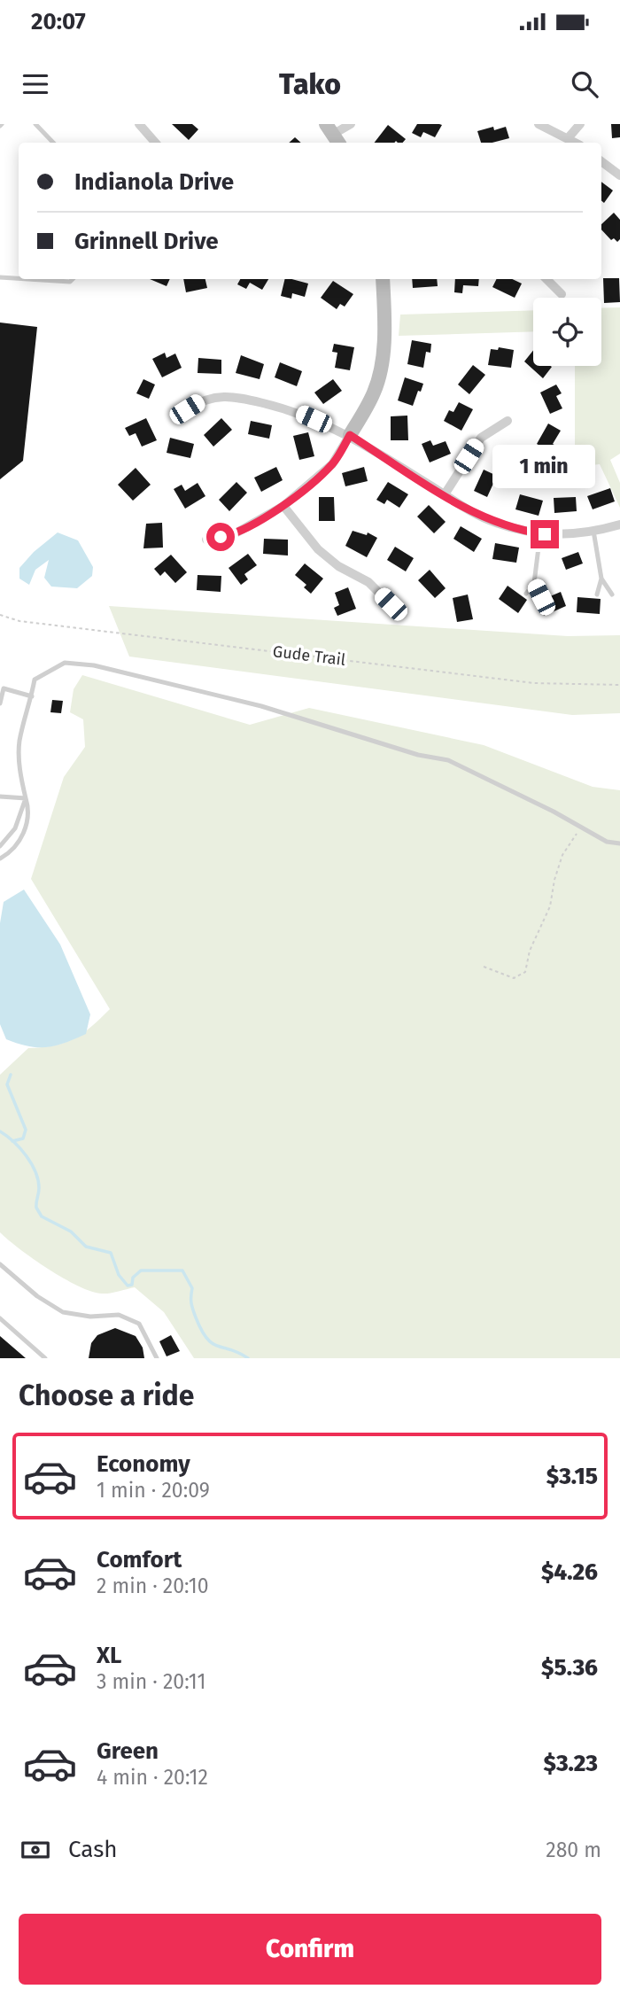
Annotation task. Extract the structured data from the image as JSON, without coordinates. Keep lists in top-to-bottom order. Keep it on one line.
{"streets":{"path":["Gude Trail"]},"page":{"status":"20:07","header":"Tako","banner":["Indianola Drive","Grinnell Drive"],"bubble":"1 min","heading":"Choose a ride","list":[{"name":"Economy","note":"1 min · 20:09","value":"$3.15"},{"name":"Comfort","note":"2 min · 20:10","value":"$4.26"},{"name":"XL","note":"3 min · 20:11","value":"$5.36"},{"name":"Green","note":"4 min · 20:12","value":"$3.23"}],"pay":["Cash","280 m"],"buttons":"Confirm"}}
